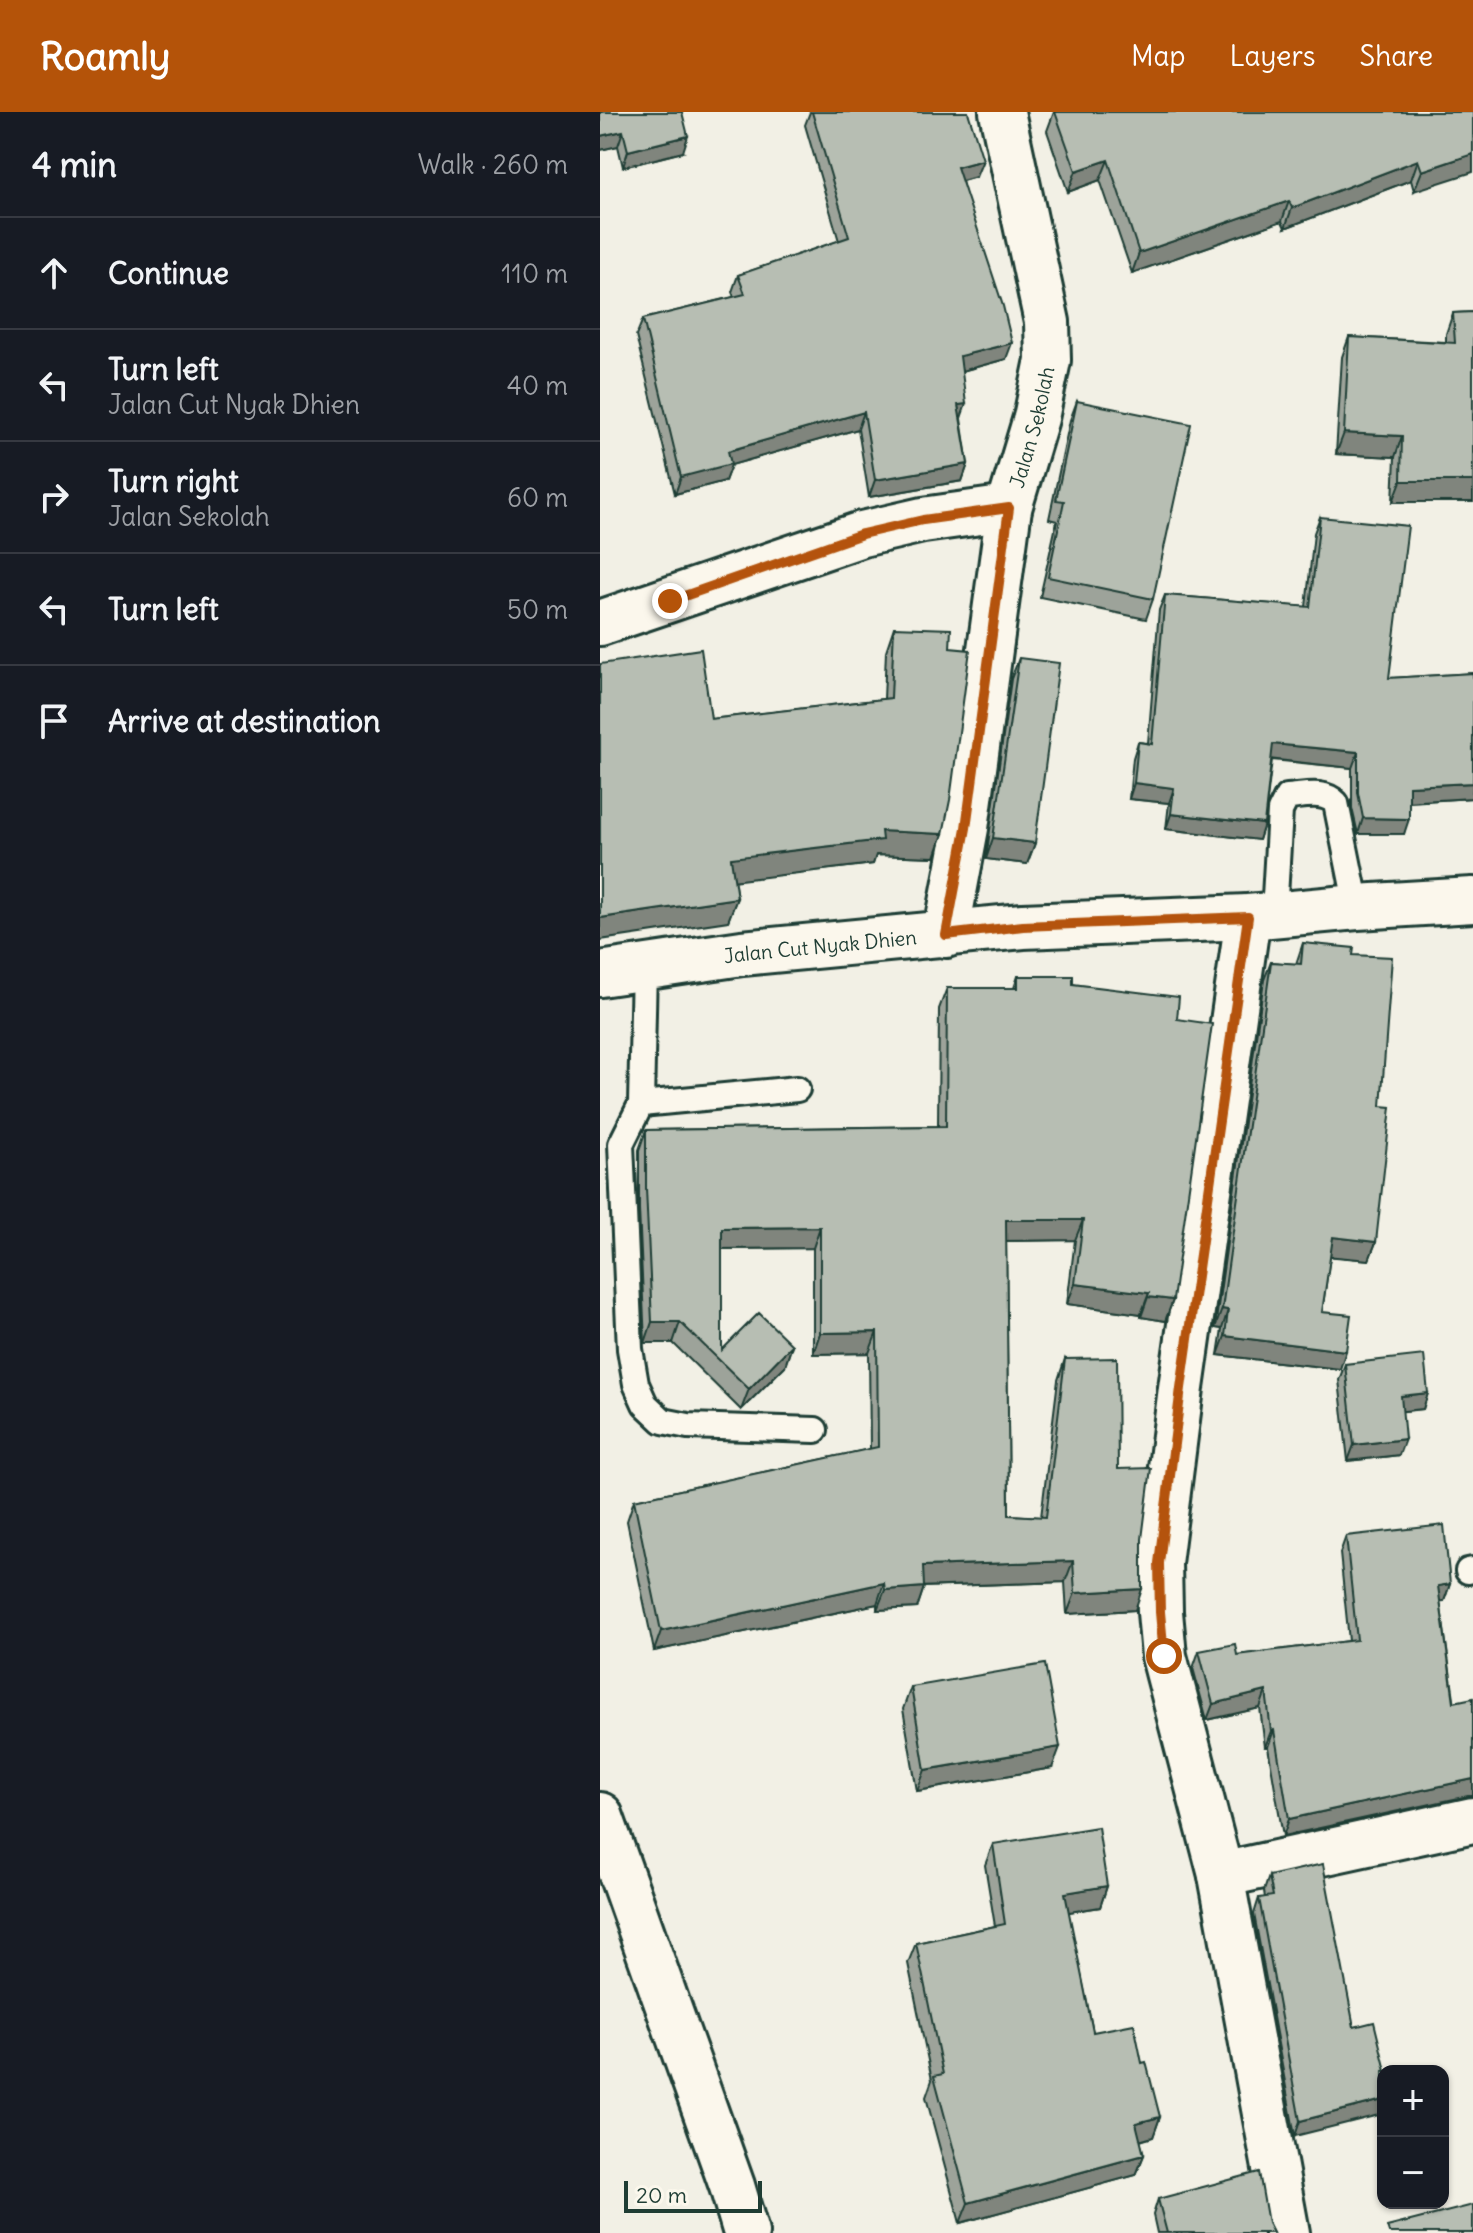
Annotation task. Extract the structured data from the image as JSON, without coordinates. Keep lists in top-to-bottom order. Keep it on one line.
{"streets":{"street":["Jalan Sekolah","Jalan Cut Nyak Dhien"]},"crossings":[["Jalan Sekolah","Jalan Cut Nyak Dhien"]],"scale_bar":"20 m","page":{"header":"Roamly","nav":["Map","Layers","Share"],"heading":["4 min","Walk · 260 m"],"list":[["Continue","110 m"],["Turn left","Jalan Cut Nyak Dhien","40 m"],["Turn right","Jalan Sekolah","60 m"],["Turn left","50 m"],"Arrive at destination"],"map_buttons":["+","−"],"scale":"20 m"}}
